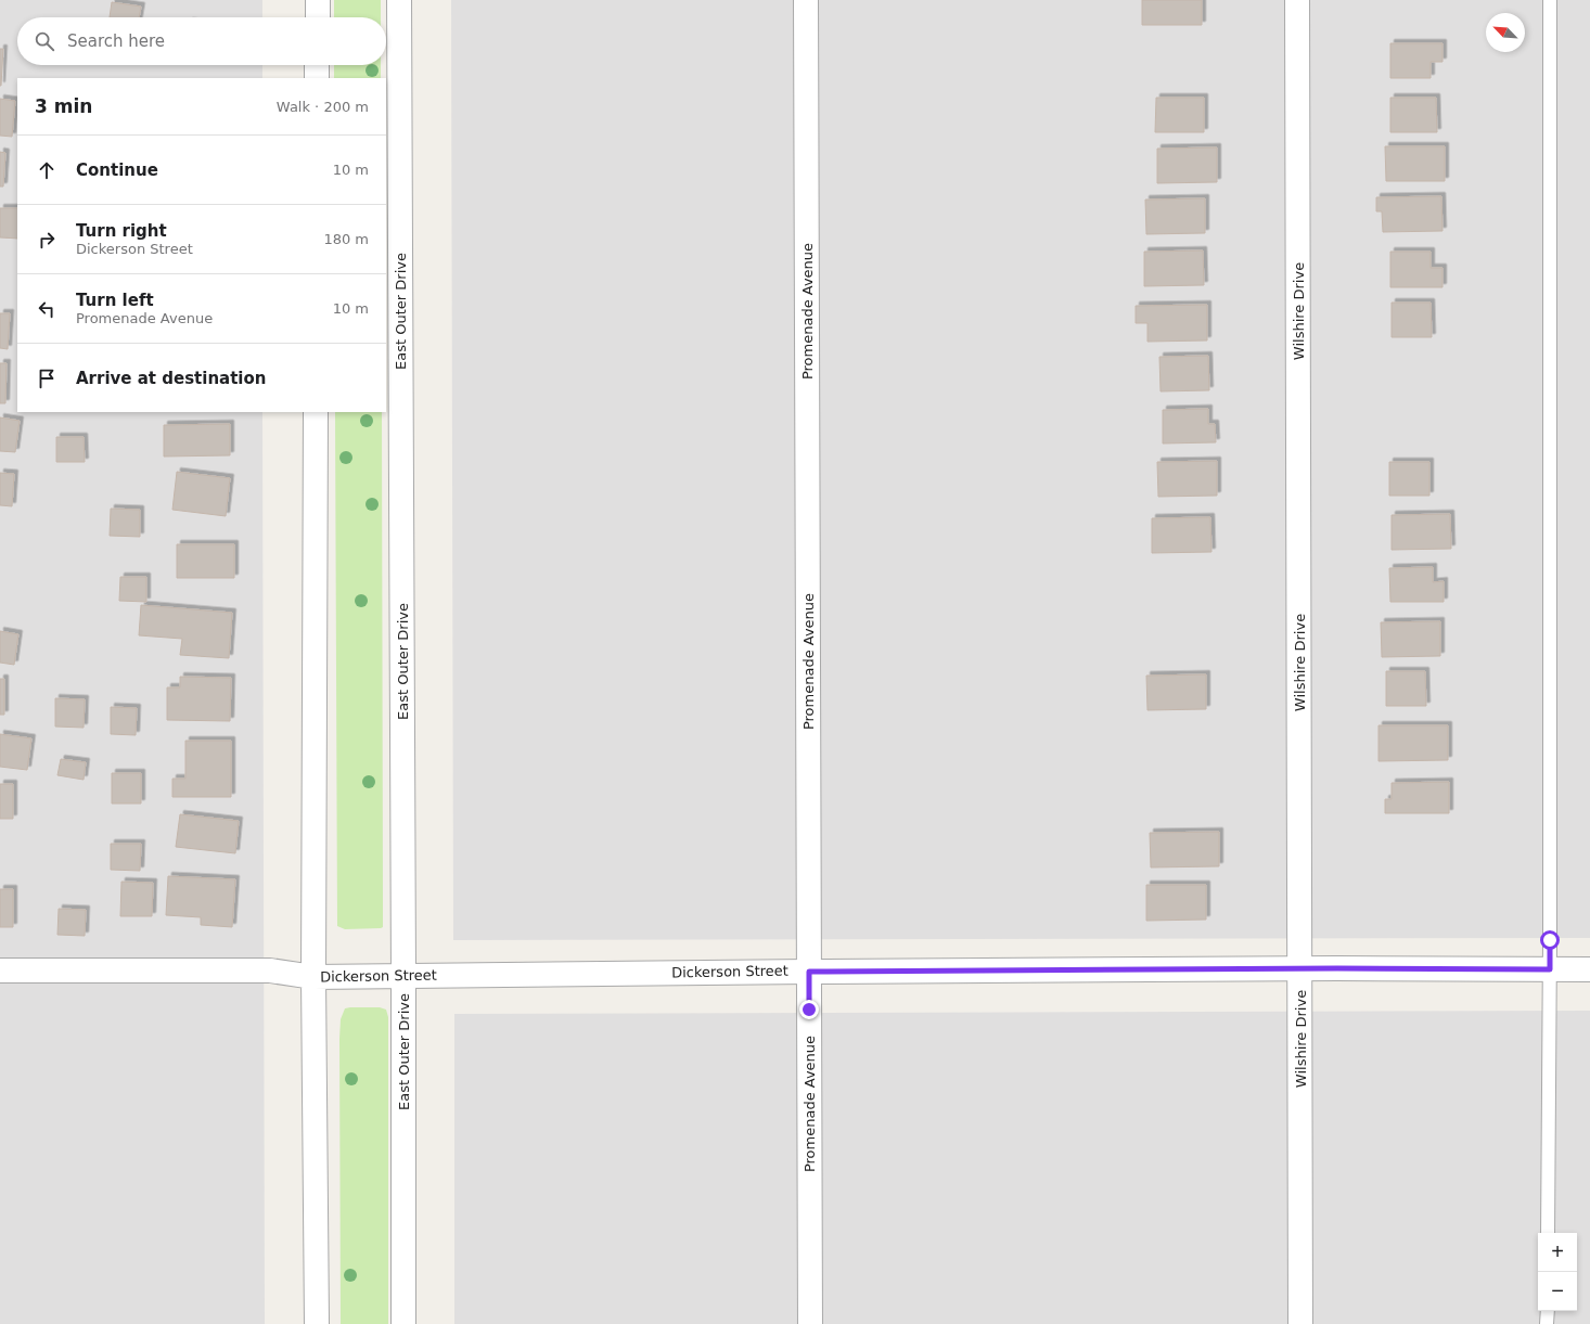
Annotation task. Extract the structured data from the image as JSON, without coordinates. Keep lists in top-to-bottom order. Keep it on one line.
{"streets":{"street":["East Outer Drive","Promenade Avenue","Wilshire Drive","Dickerson Street"]},"crossings":[["East Outer Drive","Dickerson Street"],["Promenade Avenue","Dickerson Street"],["Wilshire Drive","Dickerson Street"]],"north":"top left","page":{"search":"Search here","heading":["3 min","Walk · 200 m"],"list":[["Continue","10 m"],["Turn right","Dickerson Street","180 m"],["Turn left","Promenade Avenue","10 m"],"Arrive at destination"],"map_buttons":["+","−"]}}
